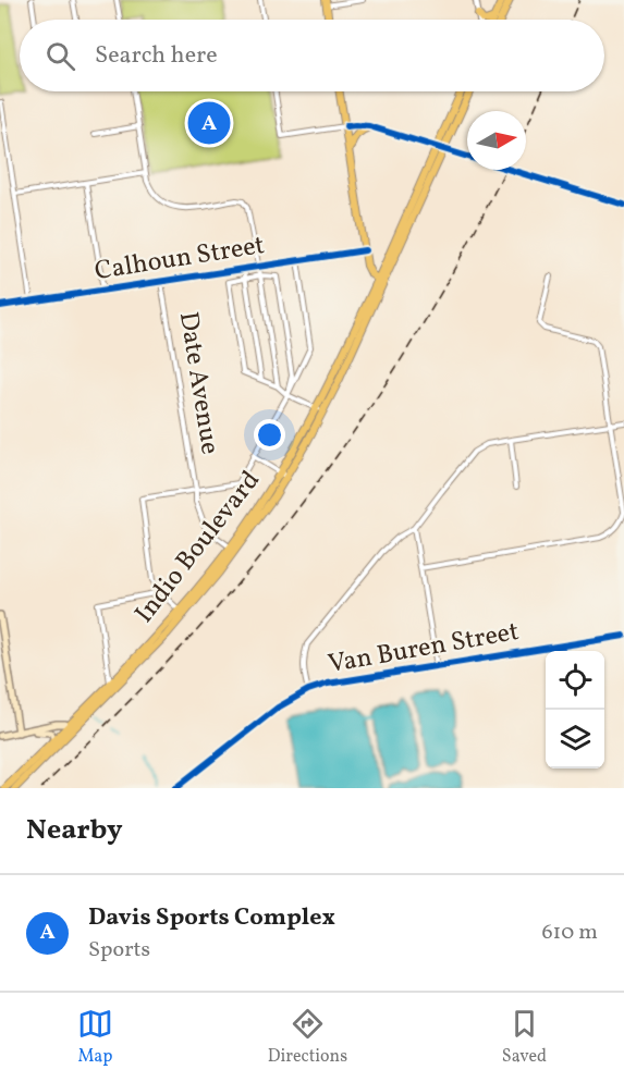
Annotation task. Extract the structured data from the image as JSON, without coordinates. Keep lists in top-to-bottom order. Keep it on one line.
{"streets":{"main road":["Indio Boulevard"],"street":["Calhoun Street","Date Avenue","Van Buren Street"]},"crossings":[["Calhoun Street","Date Avenue"],["Date Avenue","Indio Boulevard"]],"north":"right","page":{"search":"Search here","pins":"A","heading":"Nearby","list":[{"mark":"A","name":"Davis Sports Complex","note":"Sports","value":"610 m"}],"nav":["Map","Directions","Saved"]}}
